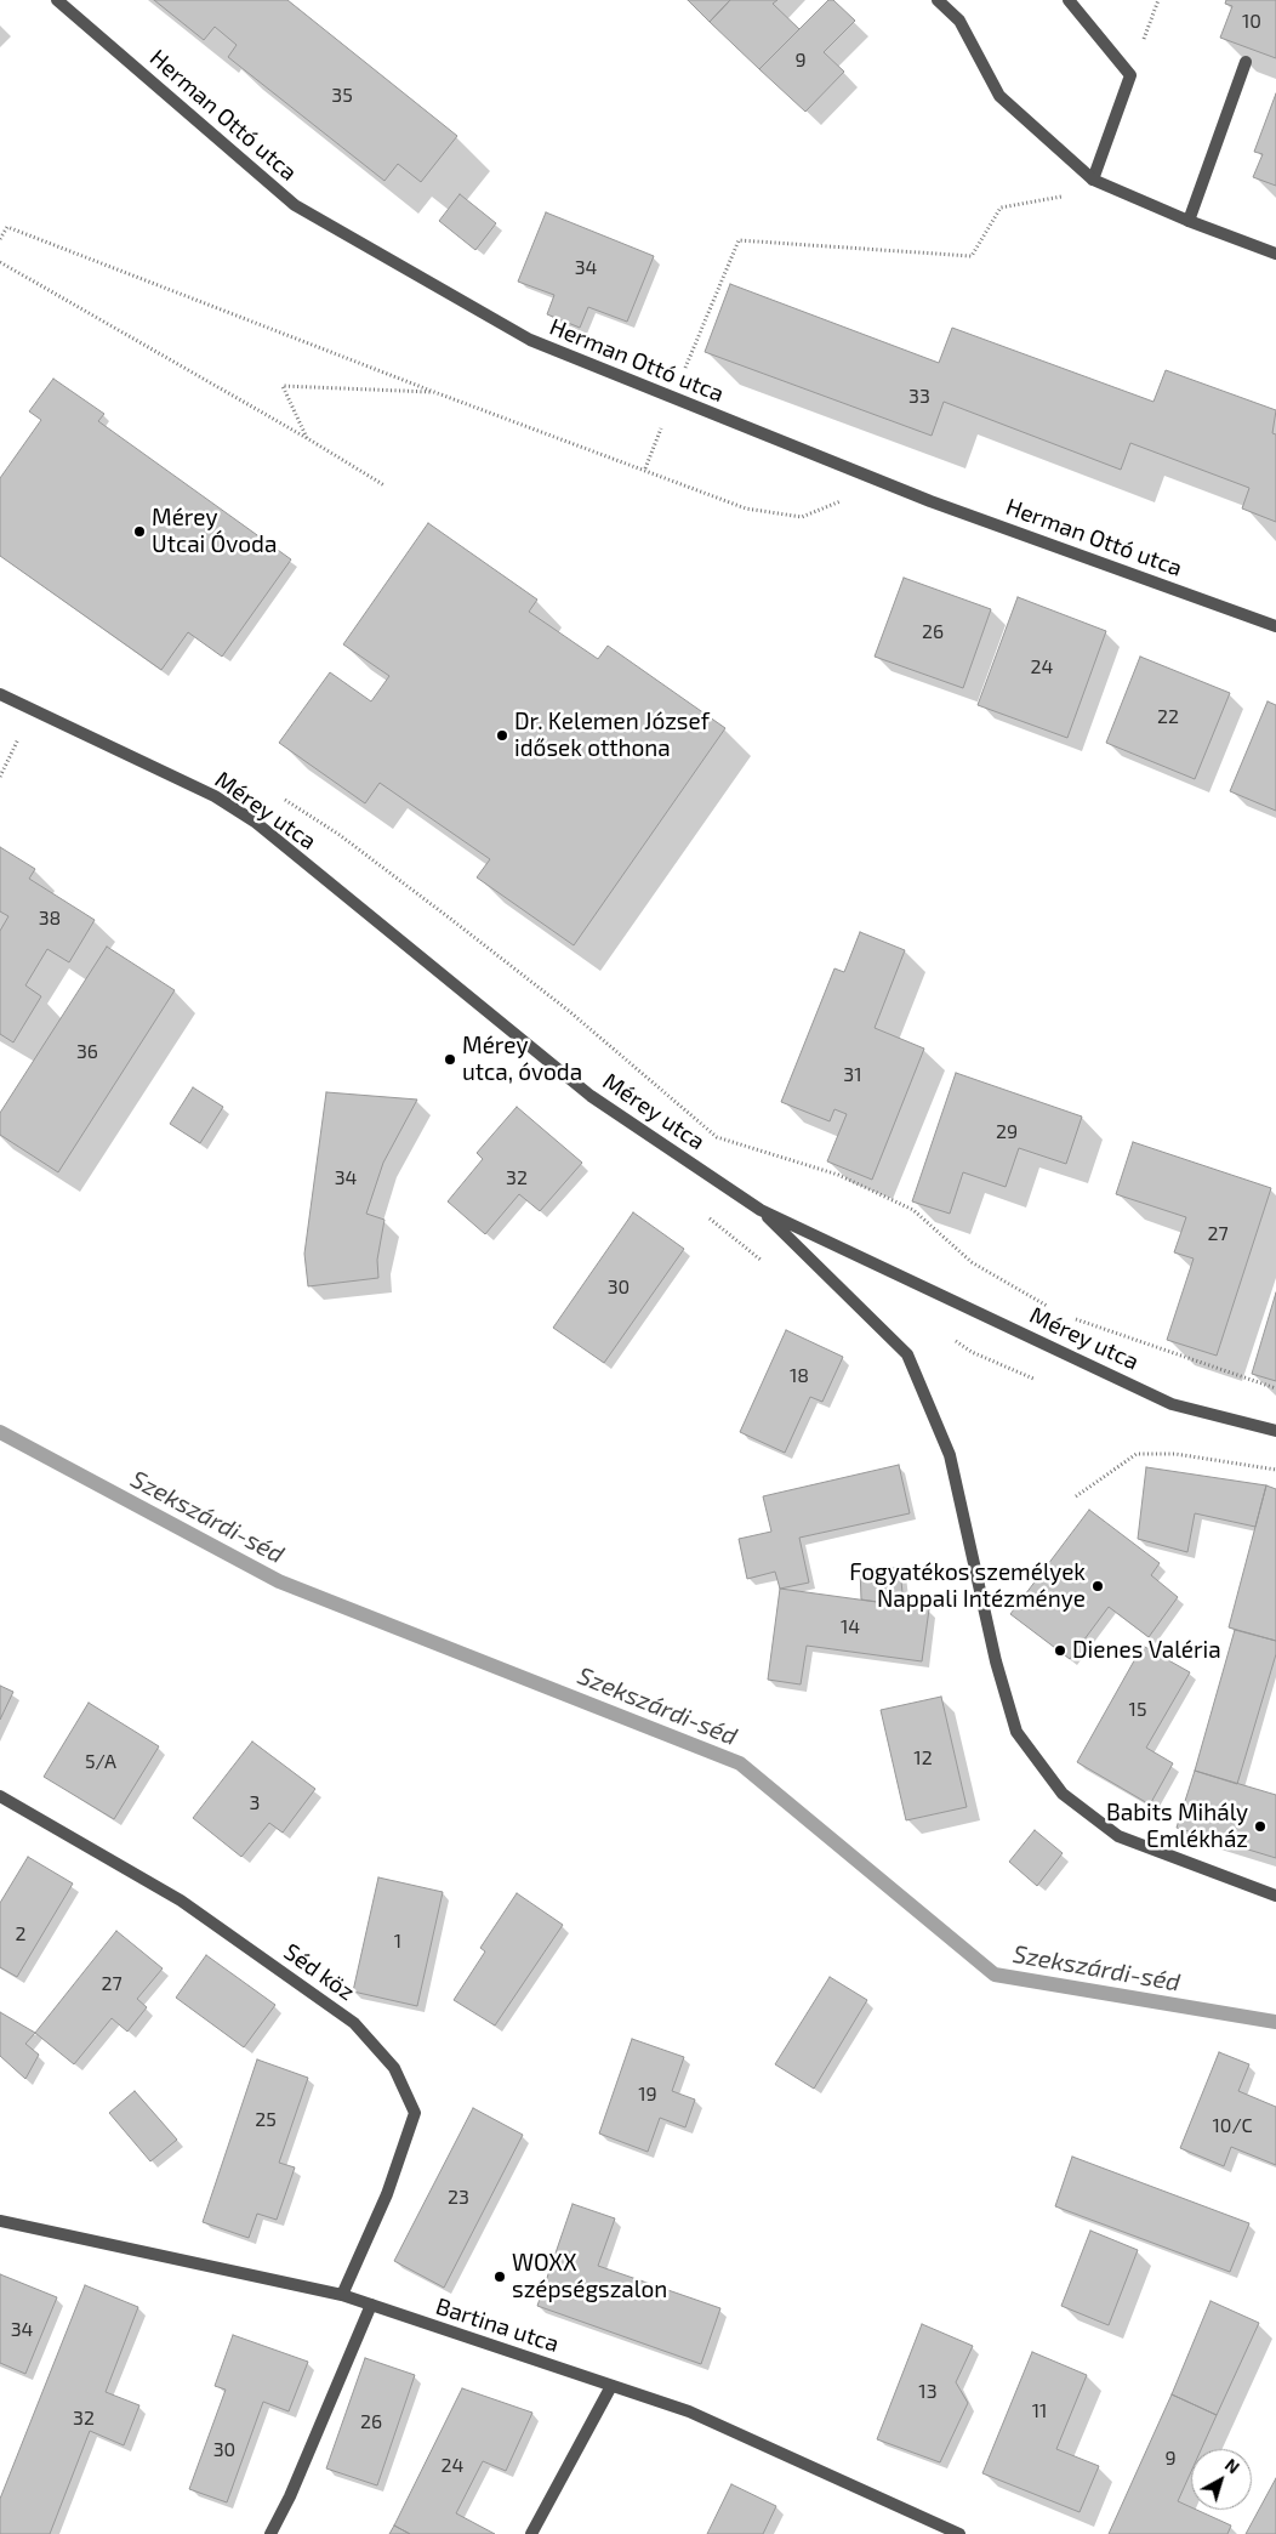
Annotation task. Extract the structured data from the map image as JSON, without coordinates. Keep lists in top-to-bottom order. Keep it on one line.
{"streets":{"street":["Herman Ottó utca","Mérey utca","Séd köz","Bartina utca"]},"crossings":[["Séd köz","Bartina utca"]],"water":["Szekszárdi-séd"],"places":["Mérey Utcai Óvoda","Dr. Kelemen József idősek otthona","Mérey utca, óvoda","Fogyatékos személyek Nappali Intézménye","Dienes Valéria","Babits Mihály Emlékház","WOXX szépségszalon"],"house_numbers":["10","9","35","34","33","26","24","22","38","36","31","29","34","32","27","30","18","14","15","12","5/A","3","2","1","27","19","25","10/C","23","34","13","11","32","26","30","9","24"],"north":"top right"}
